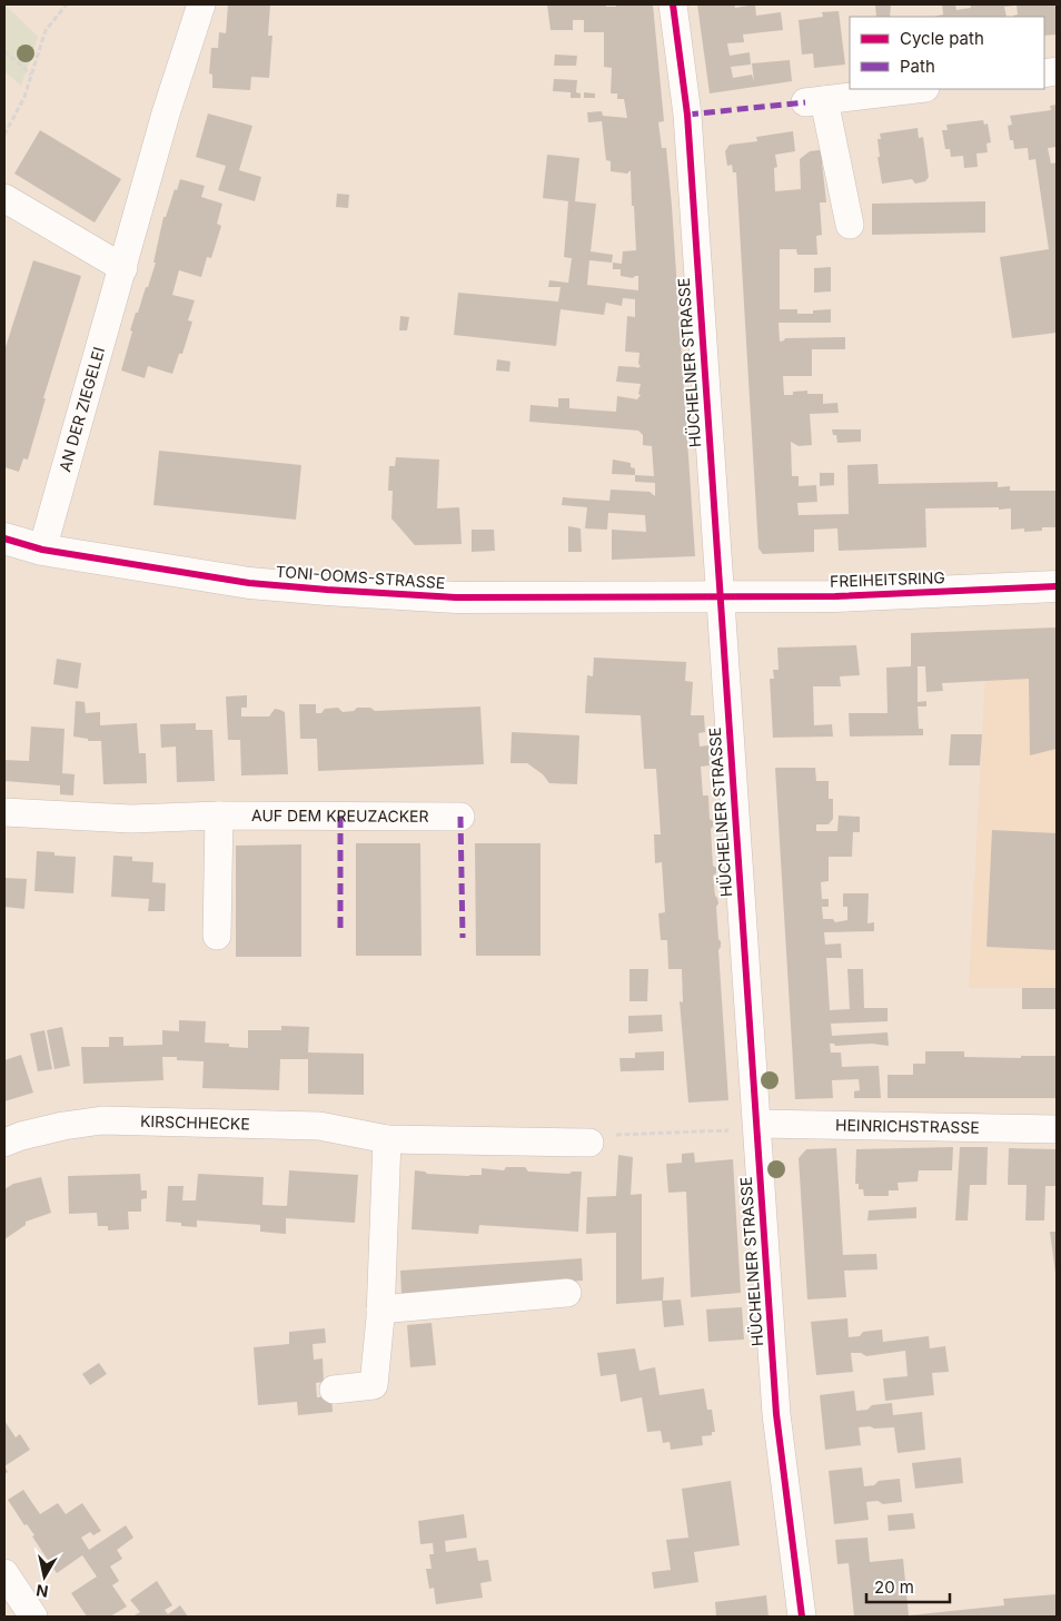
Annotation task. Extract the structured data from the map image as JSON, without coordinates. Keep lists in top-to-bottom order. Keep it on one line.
{"streets":{"main road":["TONI-OOMS-STRASSE","FREIHEITSRING"],"street":["HÜCHELNER STRASSE","AN DER ZIEGELEI","AUF DEM KREUZACKER","KIRSCHHECKE","HEINRICHSTRASSE"]},"crossings":[["HÜCHELNER STRASSE","TONI-OOMS-STRASSE"],["HÜCHELNER STRASSE","FREIHEITSRING"],["HÜCHELNER STRASSE","HEINRICHSTRASSE"],["AN DER ZIEGELEI","TONI-OOMS-STRASSE"],["TONI-OOMS-STRASSE","FREIHEITSRING"]],"legend":["Cycle path","Path"],"scale_bar":"20 m","north":"bottom"}
